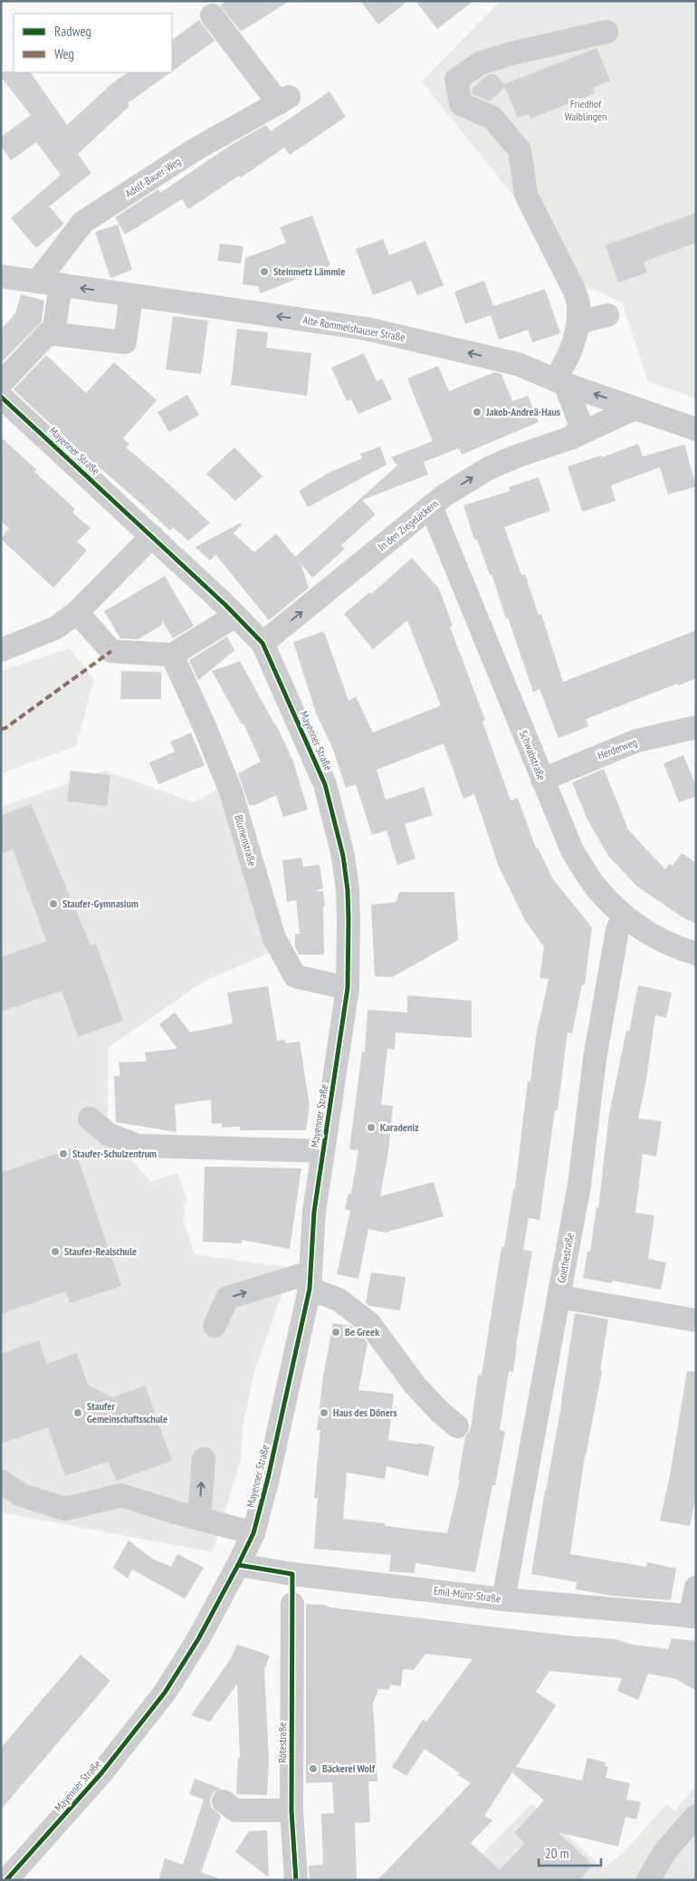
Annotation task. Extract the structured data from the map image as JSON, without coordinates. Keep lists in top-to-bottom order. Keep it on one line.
{"streets":{"street":["Adolf-Bauer-Weg","Alte Rommelshauser Straße","Mayenner Straße","In den Ziegeläckern","Herderweg","Schwabstraße","Blumenstraße","Goethestraße","Emil-Münz-Straße","Rötestraße"]},"crossings":[["Adolf-Bauer-Weg","Alte Rommelshauser Straße"],["Alte Rommelshauser Straße","In den Ziegeläckern"],["Mayenner Straße","In den Ziegeläckern"],["Mayenner Straße","Blumenstraße"],["Mayenner Straße","Emil-Münz-Straße"],["In den Ziegeläckern","Schwabstraße"],["Herderweg","Schwabstraße"],["Schwabstraße","Goethestraße"],["Goethestraße","Emil-Münz-Straße"]],"one_way":["Alte Rommelshauser Straße","In den Ziegeläckern"],"parks":["Friedhof Waiblingen"],"places":["Steinmetz Lämmle","Jakob-Andreä-Haus","Staufer-Gymnasium","Karadeniz","Staufer-Schulzentrum","Staufer-Realschule","Be Greek","Staufer Gemeinschaftsschule","Haus des Döners","Bäckerei Wolf"],"legend":["Radweg","Weg"],"scale_bar":"20 m"}
